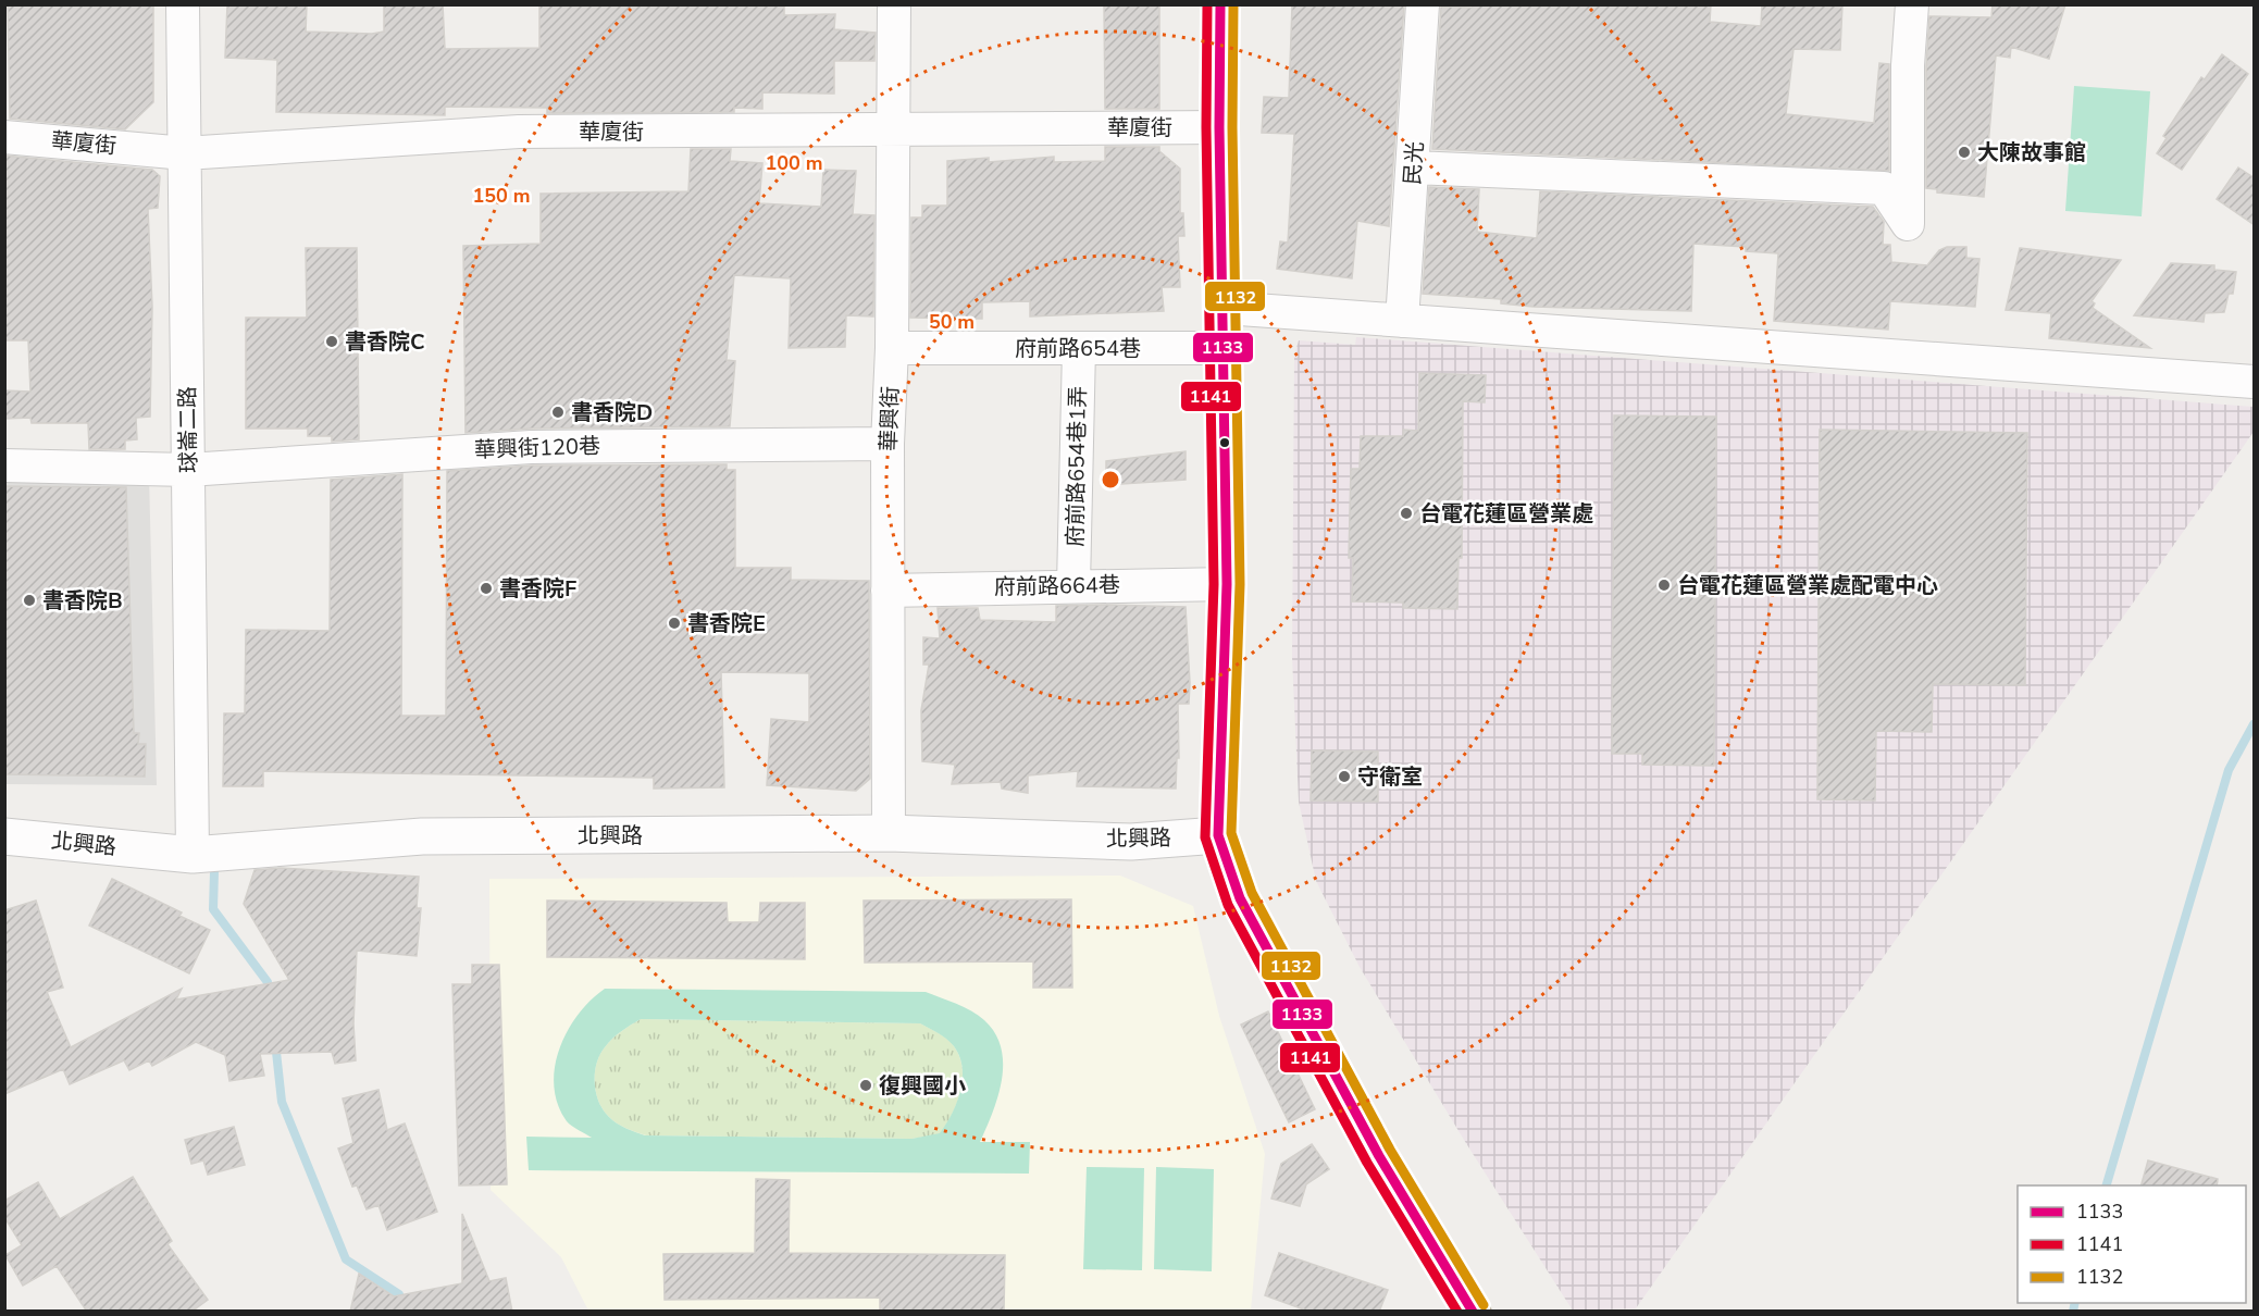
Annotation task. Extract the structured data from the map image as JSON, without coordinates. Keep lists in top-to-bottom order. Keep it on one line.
{"streets":{"street":["華廈街","民光","府前路654巷","華興街","球崙二路","華興街120巷","府前路654巷1弄","府前路664巷","北興路"]},"crossings":[["華廈街","華興街"],["華廈街","球崙二路"],["府前路654巷","華興街"],["府前路654巷","府前路654巷1弄"],["華興街","華興街120巷"],["華興街","府前路664巷"],["華興街","北興路"],["球崙二路","華興街120巷"],["球崙二路","北興路"],["府前路654巷1弄","府前路664巷"]],"places":["大陳故事館","書香院C","書香院D","台電花蓮區營業處","台電花蓮區營業處配電中心","書香院F","書香院B","書香院E","守衛室","復興國小"],"lines":["transit line 1133","transit line 1141","transit line 1132"],"legend":["1133","1141","1132"],"rings":["100 m","150 m","50 m"]}
